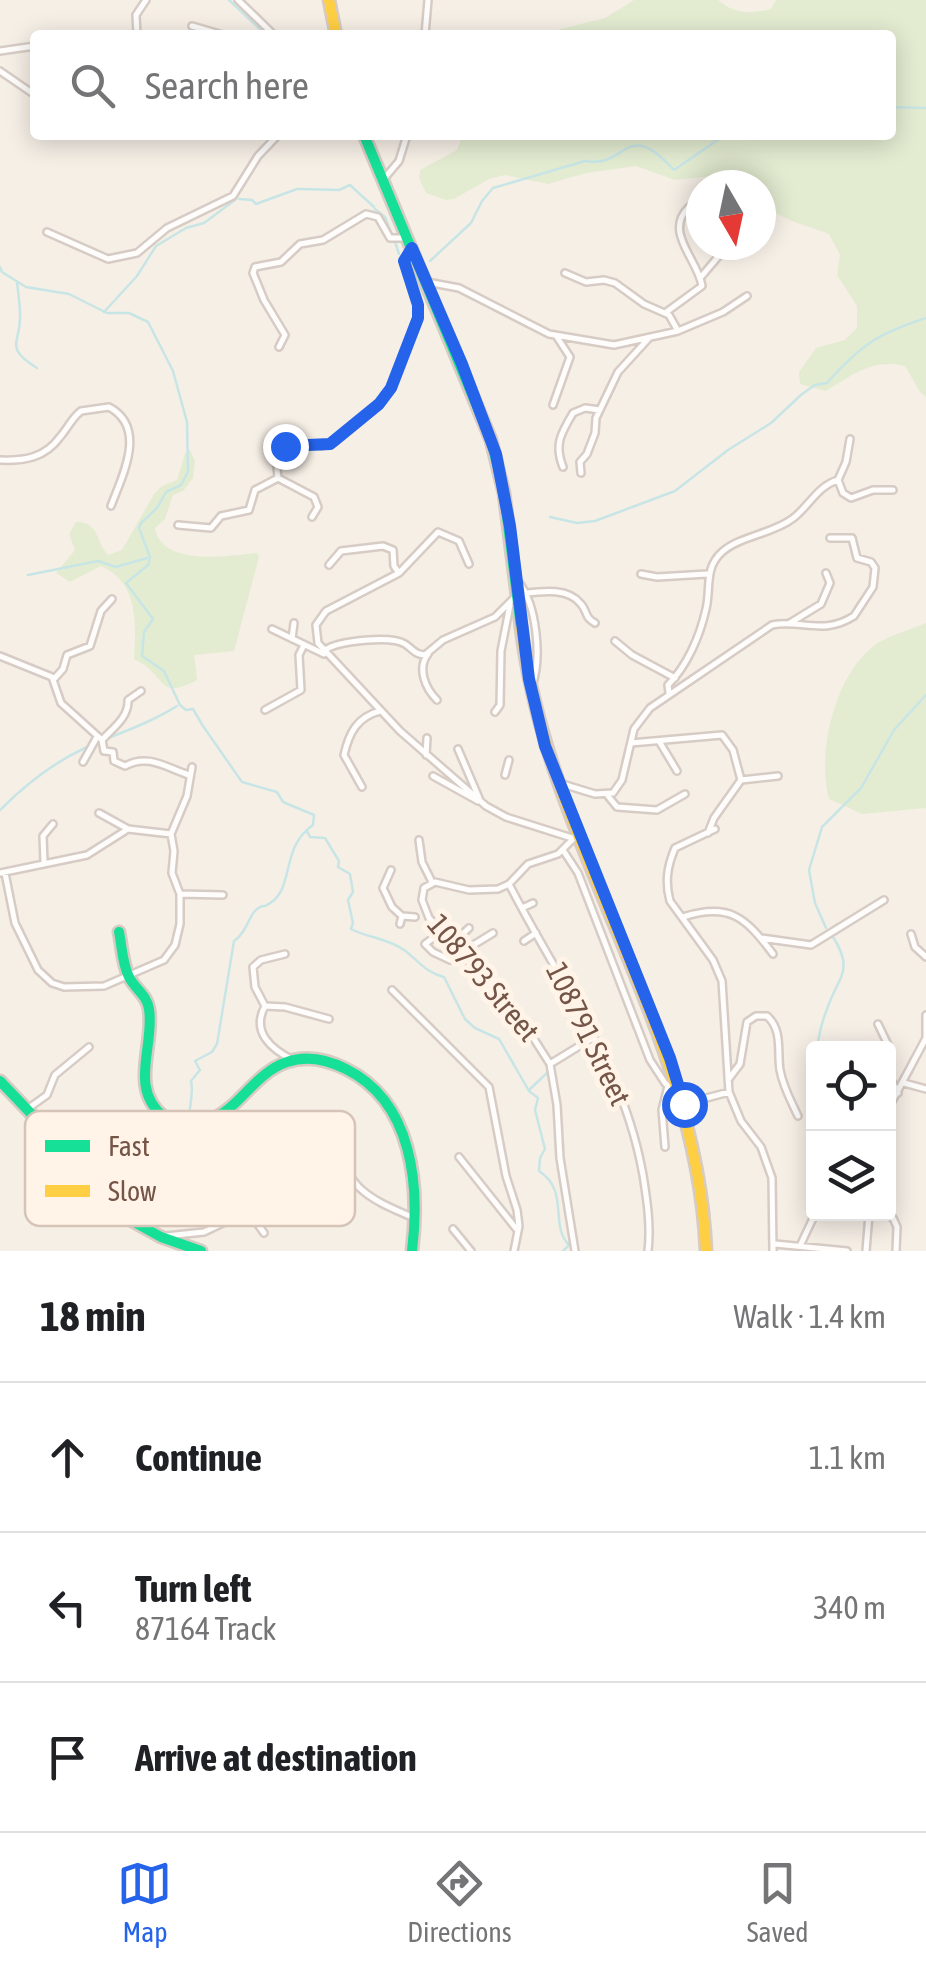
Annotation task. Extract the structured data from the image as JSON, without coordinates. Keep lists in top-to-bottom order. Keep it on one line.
{"streets":{"street":["108793 Street","108791 Street"]},"crossings":[["108793 Street","108791 Street"]],"legend":["Fast","Slow"],"north":"bottom","page":{"search":"Search here","heading":["18 min","Walk · 1.4 km"],"list":[["Continue","1.1 km"],["Turn left","87164 Track","340 m"],"Arrive at destination"],"nav":["Map","Directions","Saved"]}}
